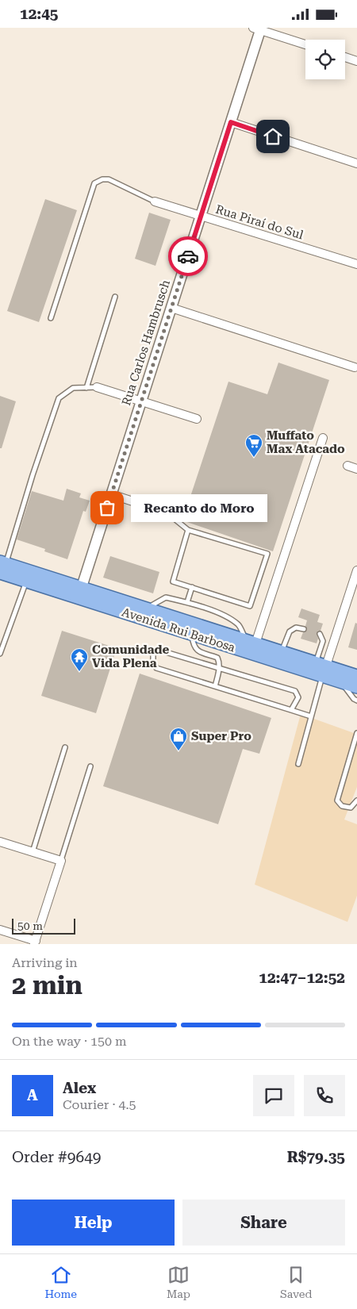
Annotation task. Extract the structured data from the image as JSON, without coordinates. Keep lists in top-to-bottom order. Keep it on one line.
{"streets":{"main road":["Avenida Rui Barbosa"],"street":["Rua Piraí do Sul","Rua Carlos Hambrusch"]},"crossings":[["Rua Piraí do Sul","Rua Carlos Hambrusch"],["Rua Carlos Hambrusch","Avenida Rui Barbosa"]],"places":{"supermarket":["Muffato Max Atacado"],"other":["Recanto do Moro"],"temple":["Comunidade Vida Plena"],"shop":["Super Pro"]},"scale_bar":"50 m","page":{"status":"12:45","bubble":"Recanto do Moro","scale":"50 m","heading":["2 min","Arriving in","12:47–12:52"],"panel":["Alex","Courier · 4.5","Order #9649","R$79.35"],"bar":"On the way · 150 m","round":"A","buttons":["Help","Share"],"tabs":["Home","Map","Saved"]}}
